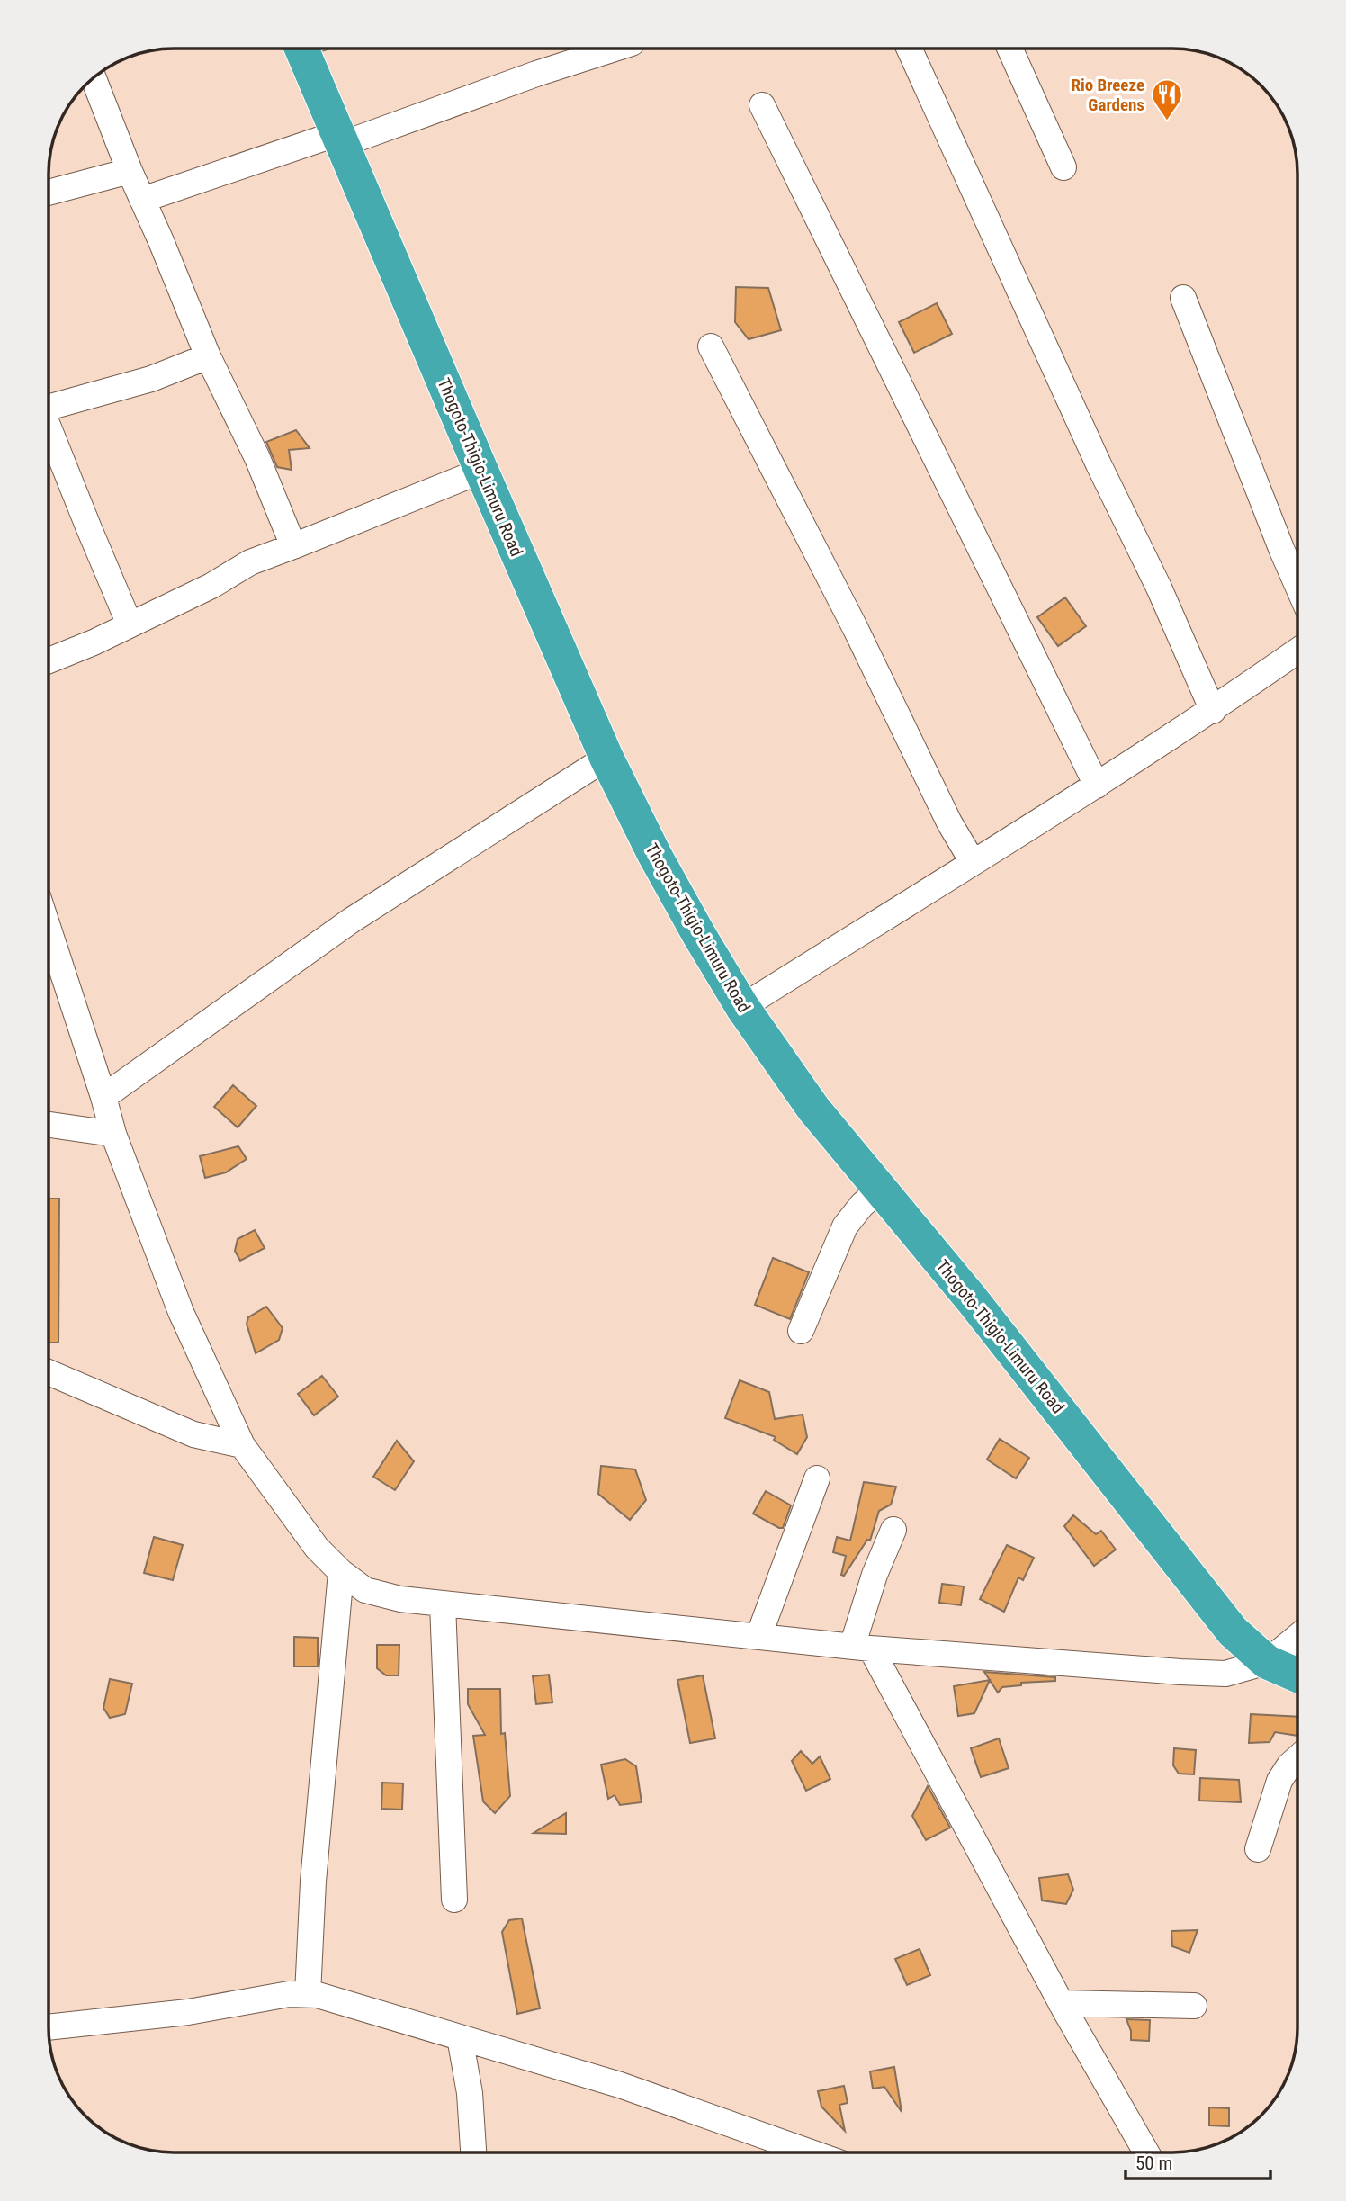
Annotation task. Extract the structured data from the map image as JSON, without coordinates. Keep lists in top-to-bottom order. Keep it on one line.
{"streets":{"highway":["Thogoto-Thigio-Limuru Road"]},"places":{"restaurant":["Rio Breeze Gardens"]},"scale_bar":"50 m"}
